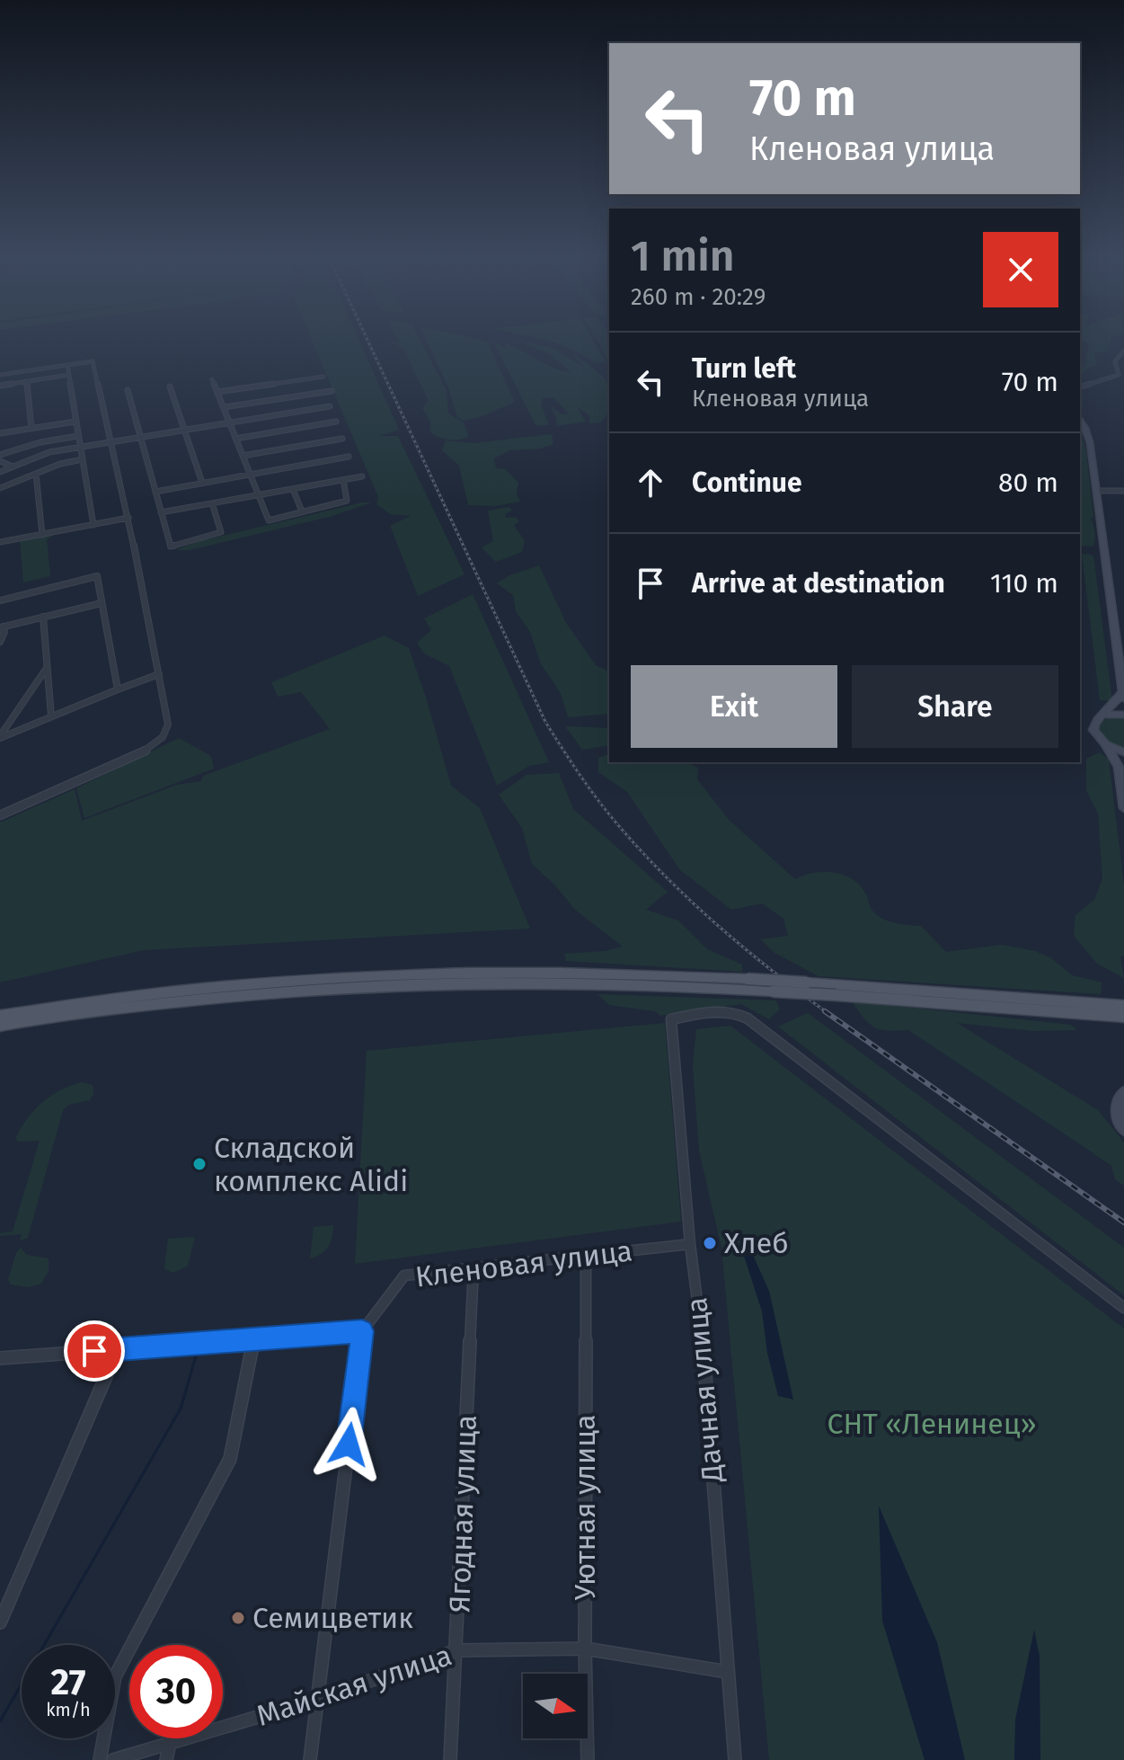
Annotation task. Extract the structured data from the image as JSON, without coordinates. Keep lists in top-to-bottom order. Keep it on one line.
{"streets":{"street":["Кленовая улица","Дачная улица","Уютная улица","Ягодная улица","Майская улица"]},"crossings":[["Кленовая улица","Дачная улица"],["Кленовая улица","Уютная улица"],["Кленовая улица","Ягодная улица"],["Дачная улица","Майская улица"],["Уютная улица","Майская улица"],["Ягодная улица","Майская улица"]],"parks":["СНТ «Ленинец»"],"places":["Складской комплекс Alidi","Хлеб","Семицветик"],"north":"right","page":{"turn":["70 m","Кленовая улица"],"heading":["1 min","260 m · 20:29"],"list":[{"name":"Turn left","note":"Кленовая улица","value":"70 m"},{"name":"Continue","value":"80 m"},{"name":"Arrive at destination","value":"110 m"}],"buttons":["Exit","Share"],"speed":"27 km/h","limit":"30"}}
